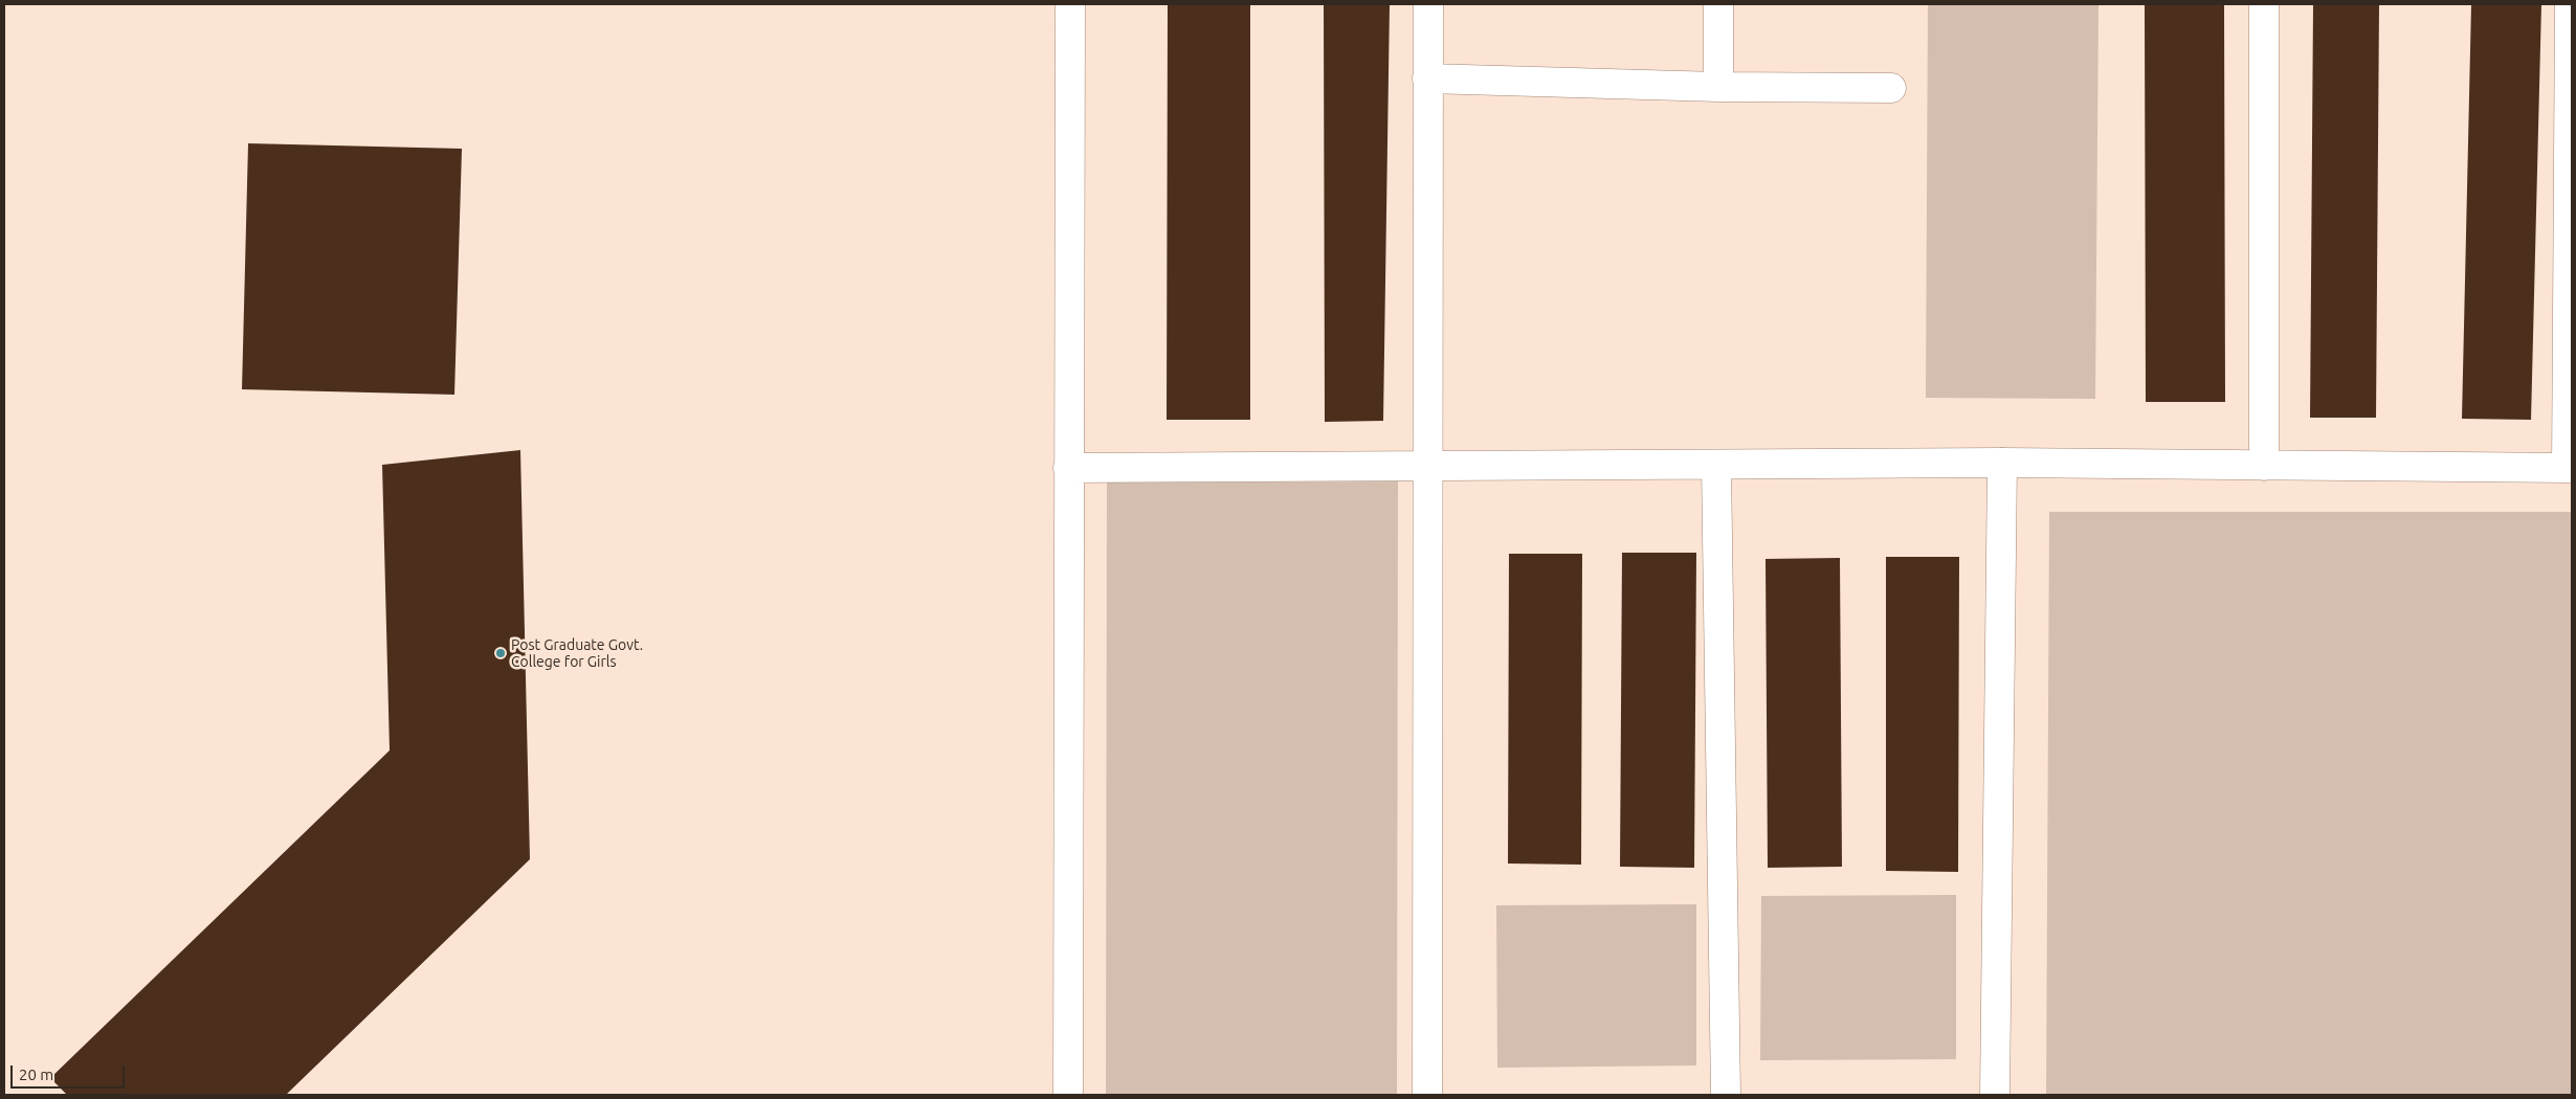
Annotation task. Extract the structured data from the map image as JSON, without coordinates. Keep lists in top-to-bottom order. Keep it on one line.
{"places":["Post Graduate Govt. College for Girls"],"scale_bar":"20 m"}
